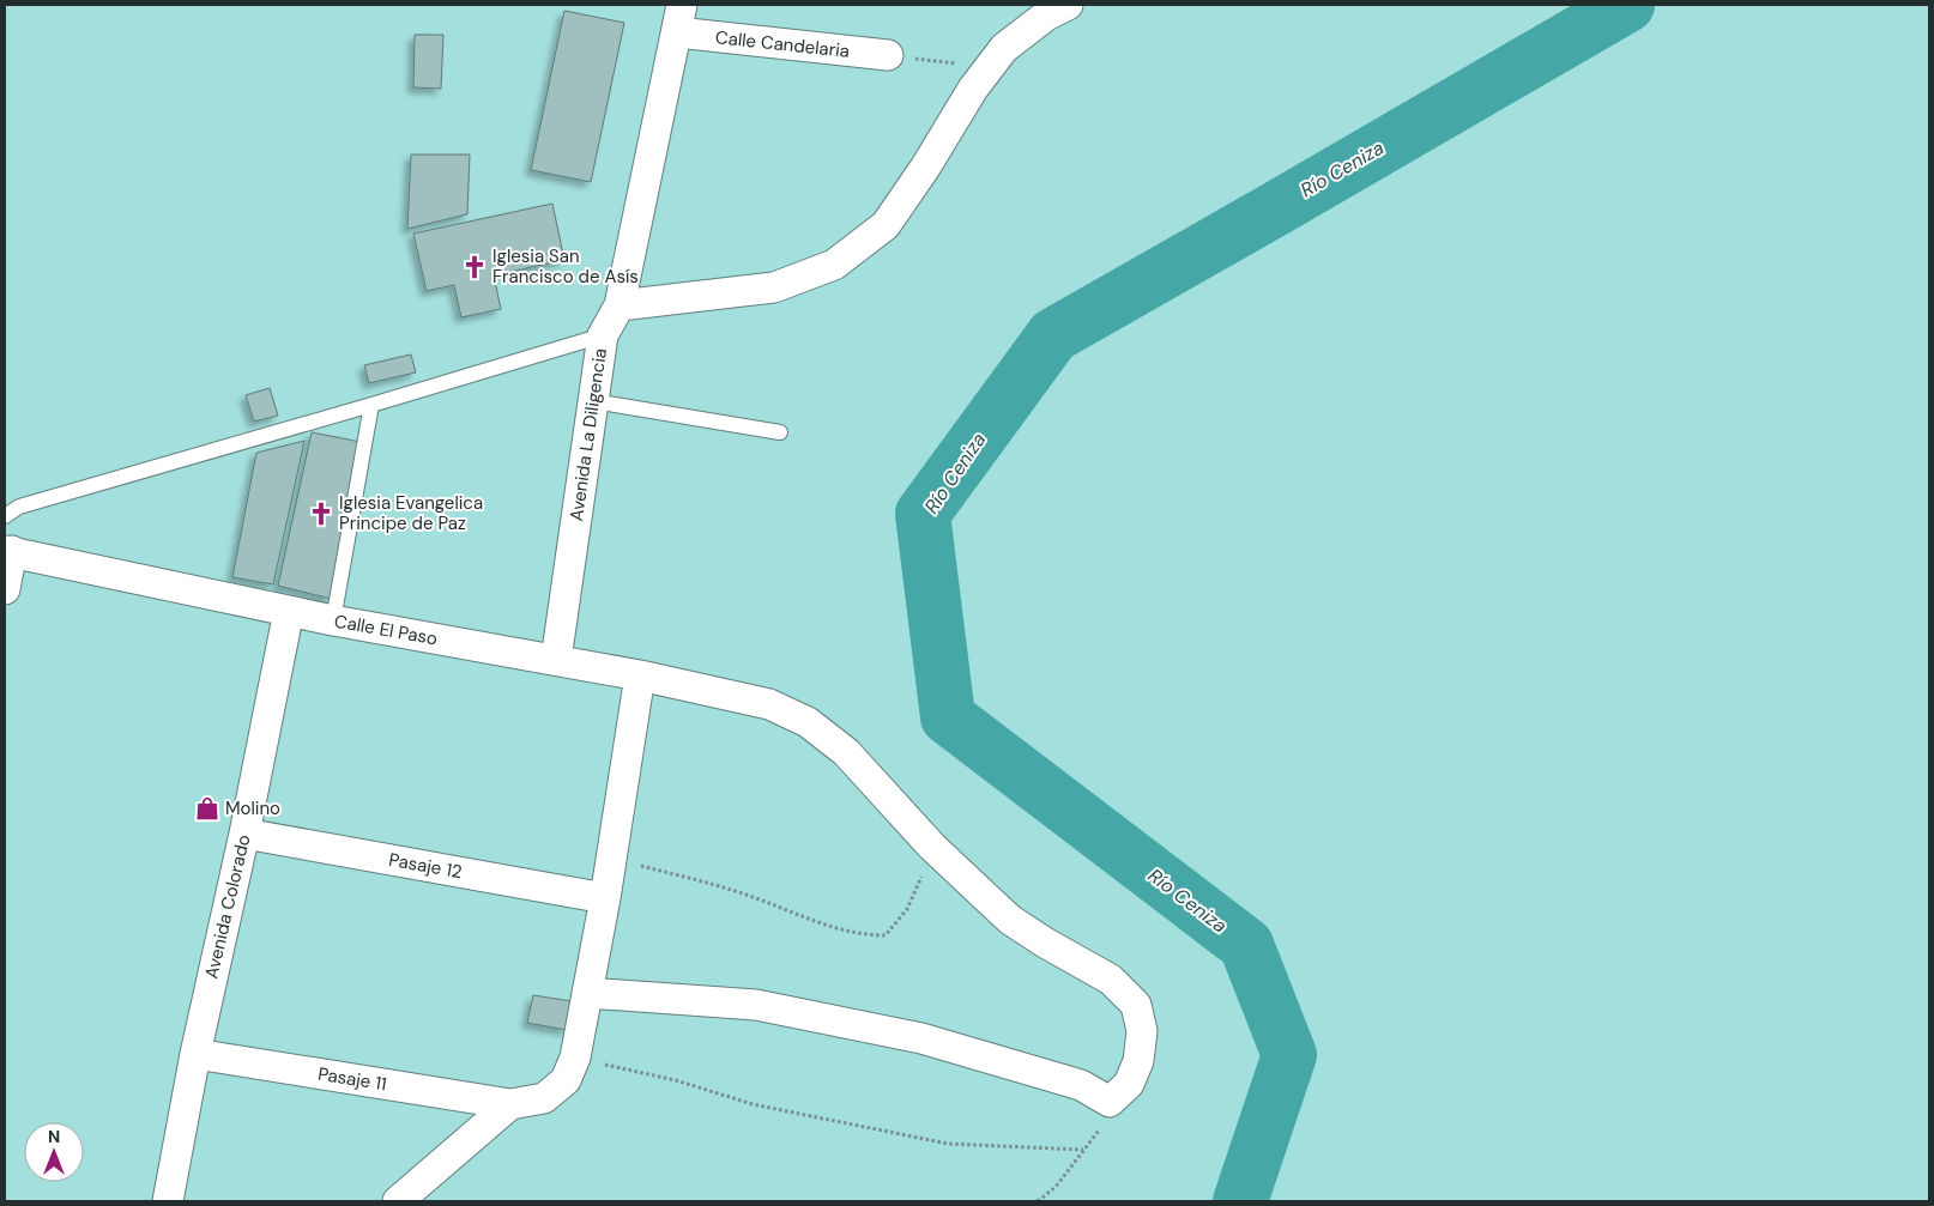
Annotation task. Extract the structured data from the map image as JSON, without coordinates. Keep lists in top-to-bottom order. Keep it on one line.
{"streets":{"street":["Calle Candelaria","Avenida La Diligencia","Calle El Paso","Pasaje 12","Avenida Colorado","Pasaje 11"]},"crossings":[["Calle Candelaria","Avenida La Diligencia"],["Avenida La Diligencia","Calle El Paso"],["Calle El Paso","Avenida Colorado"],["Calle El Paso","Pasaje 11"],["Pasaje 12","Avenida Colorado"],["Pasaje 12","Pasaje 11"],["Avenida Colorado","Pasaje 11"]],"water":["Río Ceniza"],"places":{"church":["Iglesia San Francisco de Asís","Iglesia Evangelica Principe de Paz"],"shop":["Molino"]},"north":"top"}
